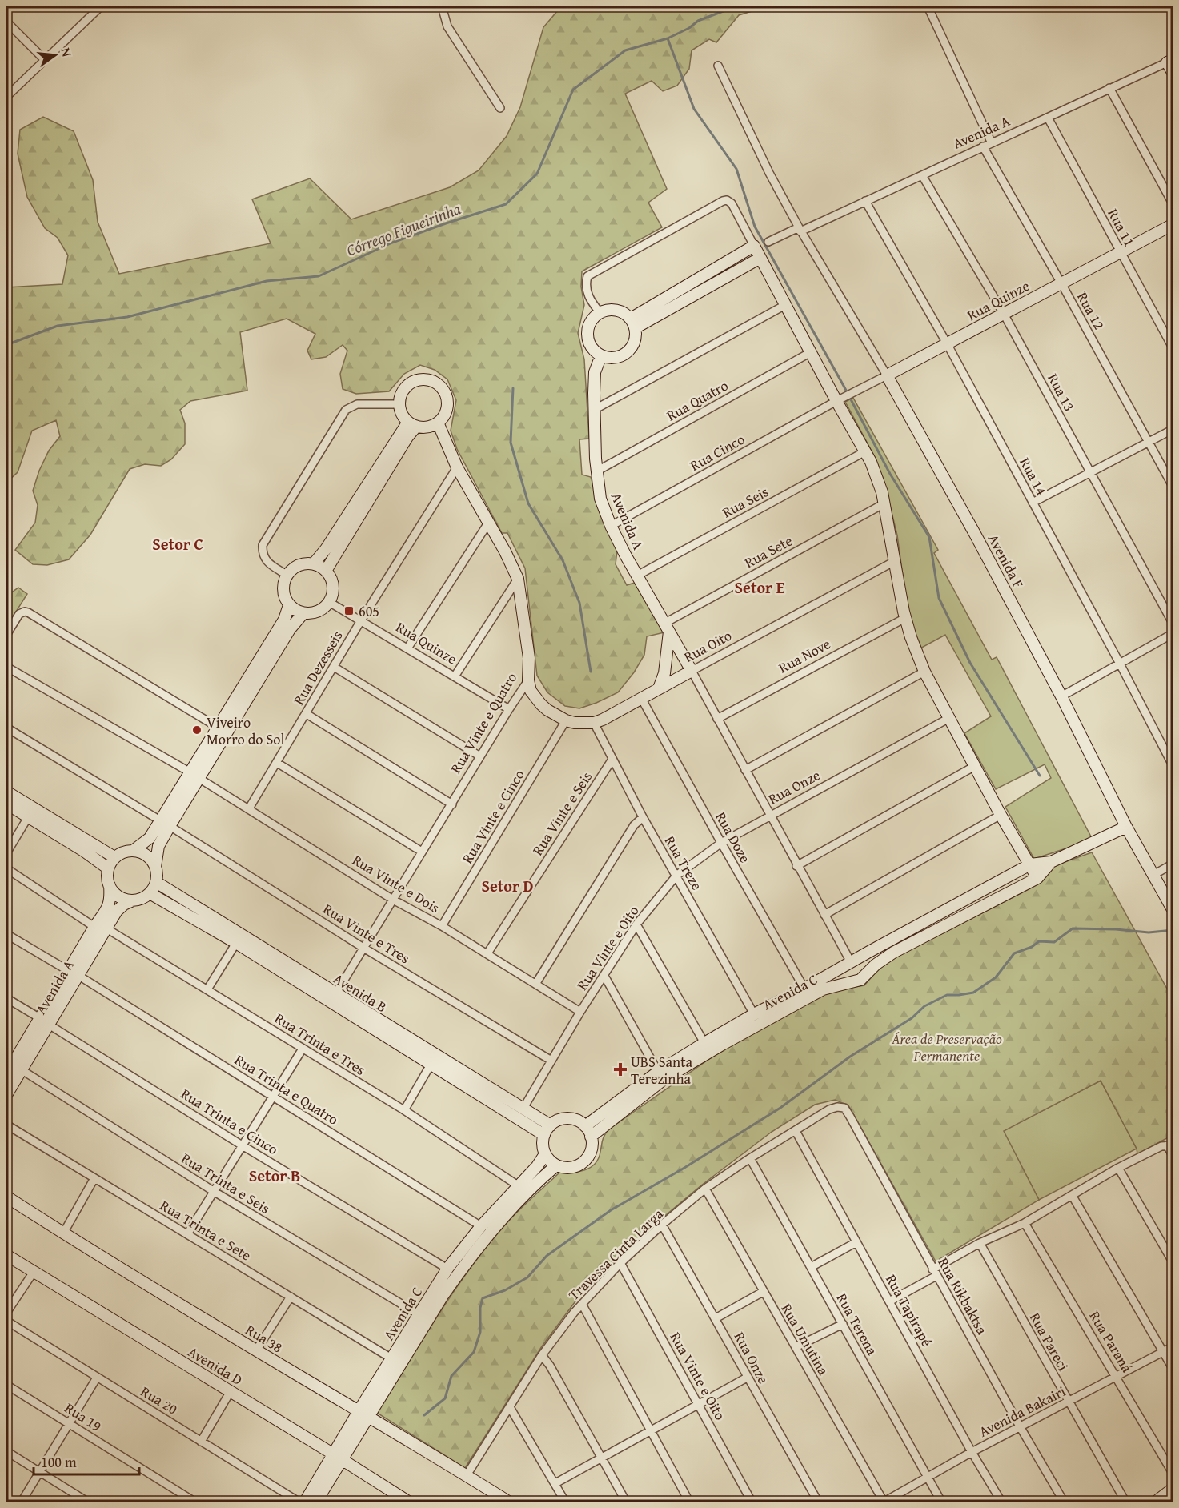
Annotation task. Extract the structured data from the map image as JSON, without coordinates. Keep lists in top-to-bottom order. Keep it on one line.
{"streets":{"street":["Avenida A","Rua 11","Rua Quinze","Rua 12","Rua 13","Rua Quatro","Rua Cinco","Rua 14","Rua Seis","Rua Sete","Avenida F","Rua Oito","Rua Nove","Rua Dezesseis","Rua Vinte e Quatro","Rua Onze","Rua Vinte e Seis","Rua Vinte e Cinco","Rua Doze","Rua Treze","Rua Vinte e Dois","Rua Vinte e Tres","Rua Vinte e Oito","Avenida C","Avenida B","Rua Trinta e Tres","Rua Trinta e Quatro","Rua Trinta e Cinco","Rua Trinta e Seis","Rua Trinta e Sete","Travessa Cinta Larga","Rua Rikbaktsa","Rua Tapirapé","Rua Terena","Rua 38","Rua Umutina","Rua Pareci","Rua Paraná","Avenida D","Rua 20","Avenida Bakairi","Rua 19"]},"crossings":[["Avenida A","Rua 11"],["Avenida A","Rua 12"],["Avenida A","Rua 13"],["Avenida A","Rua Quatro"],["Avenida A","Rua Cinco"],["Avenida A","Rua 14"],["Avenida A","Rua Seis"],["Avenida A","Rua Sete"],["Avenida A","Avenida F"],["Avenida A","Rua Oito"],["Avenida A","Rua Onze"],["Avenida A","Avenida B"],["Avenida A","Rua Trinta e Tres"],["Avenida A","Rua Trinta e Quatro"],["Avenida A","Rua Trinta e Cinco"],["Avenida A","Rua Trinta e Seis"],["Rua 11","Rua Quinze"],["Rua Quinze","Rua 12"],["Rua Quinze","Rua 13"],["Rua Quinze","Rua Cinco"],["Rua Quinze","Rua 14"],["Rua Quinze","Avenida F"],["Rua Quinze","Rua Dezesseis"],["Rua Quinze","Rua Vinte e Quatro"],["Rua Oito","Rua Vinte e Quatro"],["Rua Oito","Rua Onze"],["Rua Oito","Rua Vinte e Cinco"],["Rua Oito","Rua Doze"],["Rua Oito","Rua Treze"],["Rua Nove","Rua Onze"],["Rua Dezesseis","Rua Vinte e Quatro"],["Rua Dezesseis","Rua Vinte e Dois"],["Rua Vinte e Quatro","Rua Vinte e Dois"],["Rua Vinte e Quatro","Rua Vinte e Tres"],["Rua Vinte e Quatro","Avenida B"],["Rua Onze","Rua Vinte e Oito"],["Rua Onze","Travessa Cinta Larga"],["Rua Vinte e Seis","Rua Treze"],["Rua Vinte e Seis","Rua Vinte e Dois"],["Rua Vinte e Cinco","Rua Vinte e Dois"],["Rua Doze","Rua Vinte e Oito"],["Rua Doze","Avenida C"],["Rua Treze","Rua Vinte e Oito"],["Rua Treze","Avenida C"],["Rua Vinte e Dois","Rua Vinte e Oito"],["Rua Vinte e Tres","Rua Vinte e Oito"],["Rua Vinte e Oito","Avenida B"],["Rua Vinte e Oito","Travessa Cinta Larga"],["Avenida C","Avenida B"],["Avenida C","Rua Trinta e Tres"],["Avenida C","Rua Trinta e Quatro"],["Avenida C","Rua Trinta e Cinco"],["Avenida C","Rua Trinta e Seis"],["Avenida C","Rua Trinta e Sete"],["Avenida C","Rua 38"],["Avenida C","Avenida D"],["Travessa Cinta Larga","Rua Rikbaktsa"],["Travessa Cinta Larga","Rua Tapirapé"],["Travessa Cinta Larga","Rua Terena"],["Travessa Cinta Larga","Rua 38"],["Travessa Cinta Larga","Rua Umutina"],["Rua Rikbaktsa","Avenida Bakairi"],["Rua Tapirapé","Avenida Bakairi"],["Rua Terena","Avenida Bakairi"],["Rua Umutina","Avenida Bakairi"],["Rua Pareci","Avenida Bakairi"],["Rua Paraná","Avenida Bakairi"]],"districts":["Setor C","Setor E","Setor D","Setor B"],"water":["Córrego Figueirinha"],"parks":["Área de Preservação Permanente"],"places":{"transit":["605"],"other":["Viveiro Morro do Sol"],"health":["UBS Santa Terezinha"]},"scale_bar":"100 m","north":"right"}
